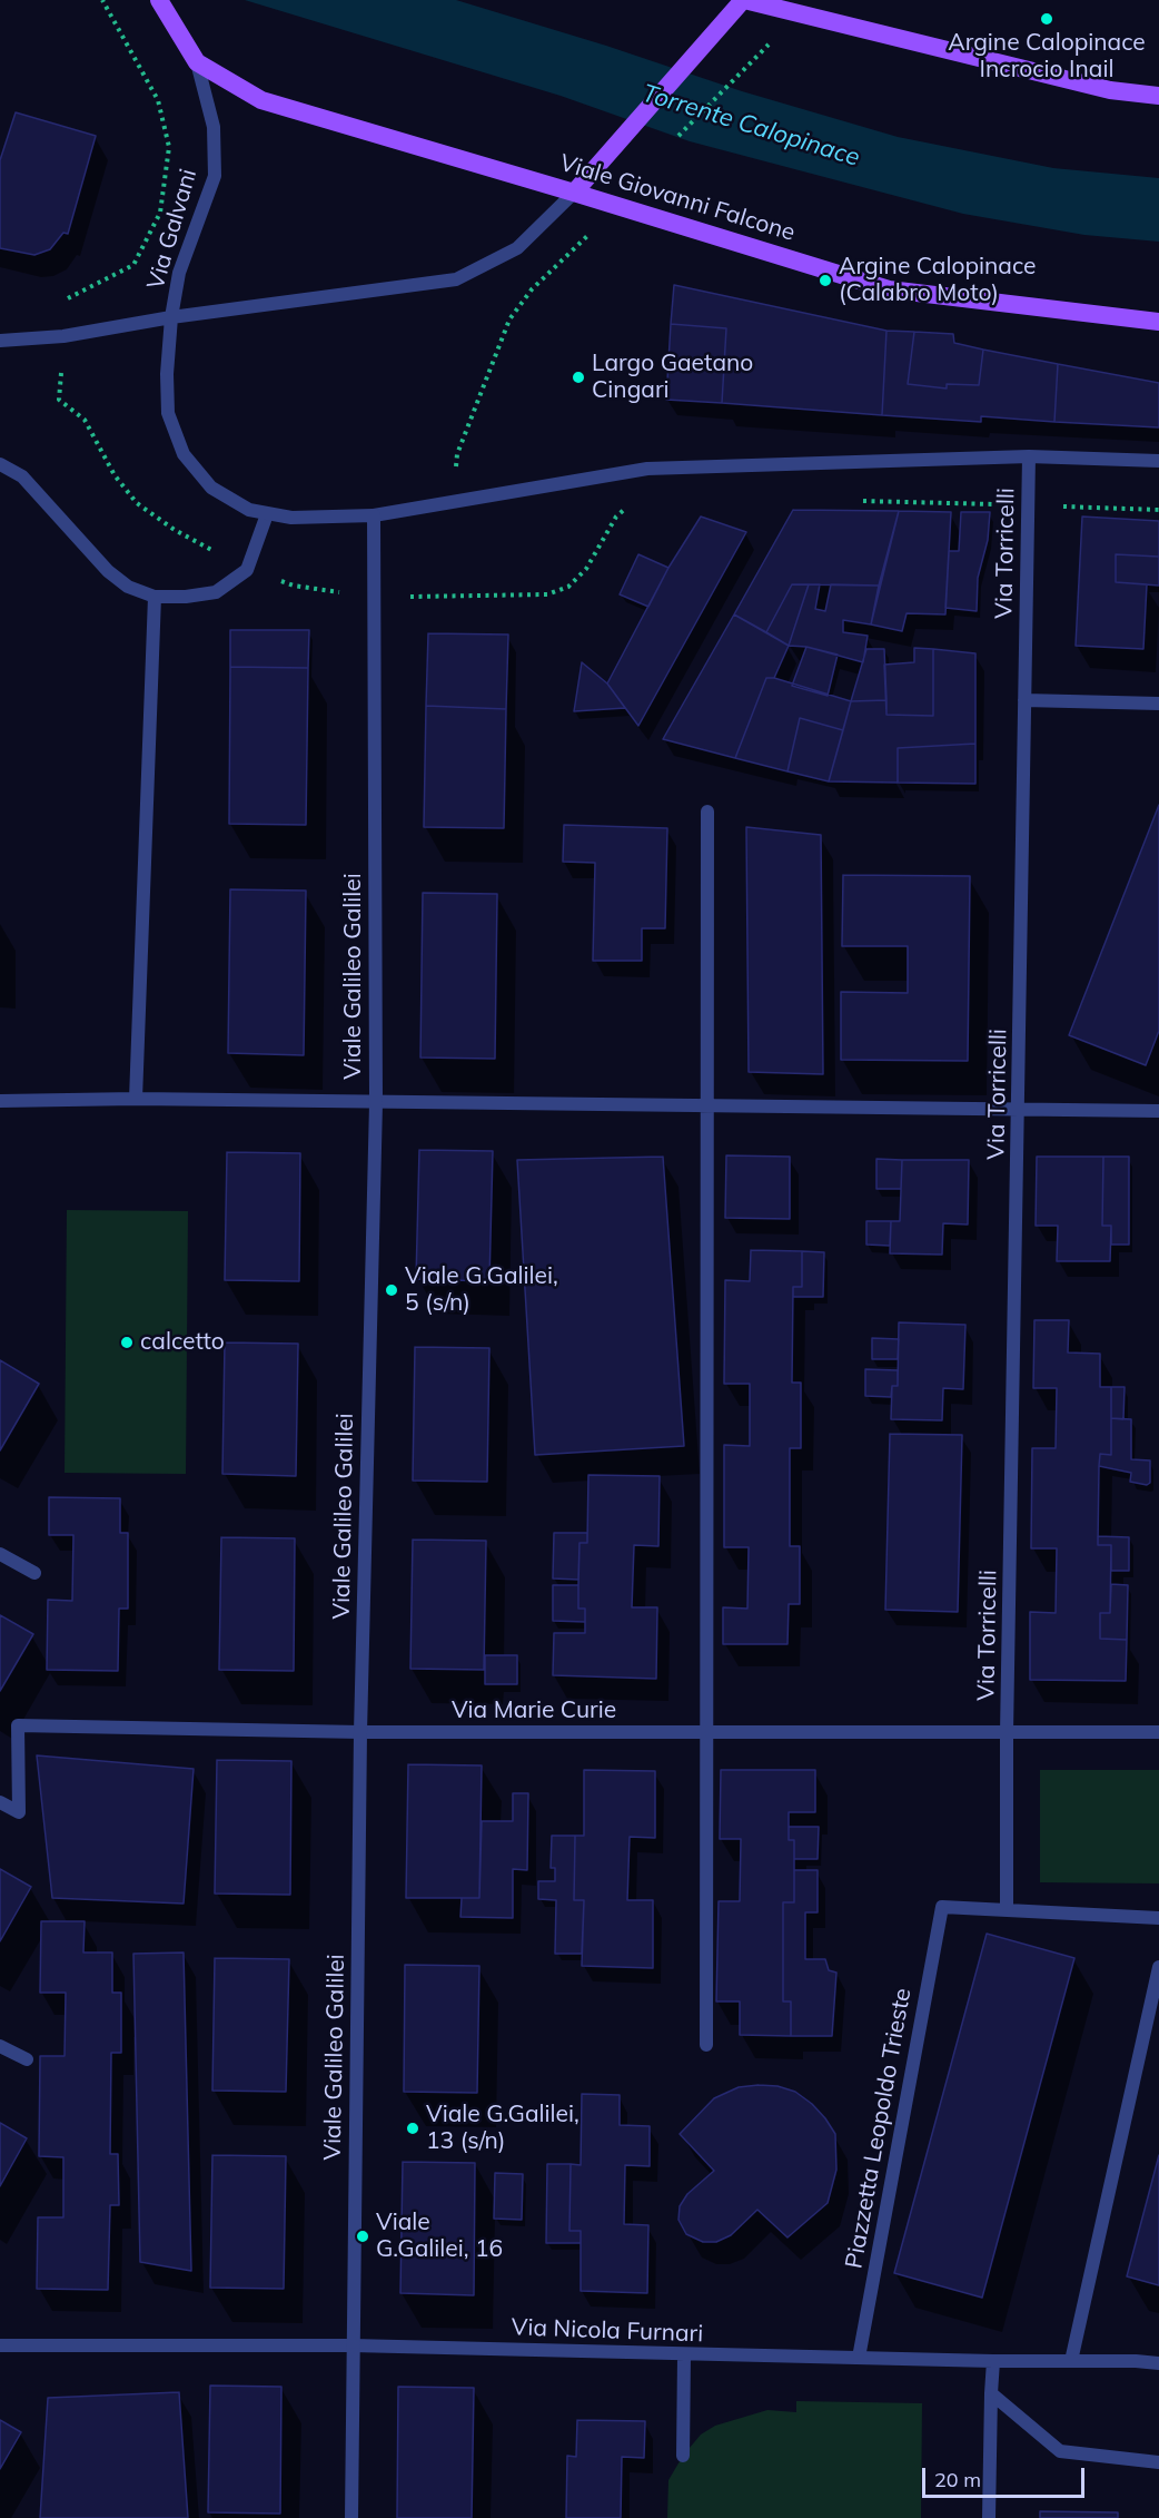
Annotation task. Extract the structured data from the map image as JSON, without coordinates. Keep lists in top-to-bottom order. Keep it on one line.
{"streets":{"main road":["Viale Giovanni Falcone"],"street":["Via Galvani","Via Torricelli","Viale Galileo Galilei","Via Marie Curie","Piazzetta Leopoldo Trieste","Via Nicola Furnari"]},"crossings":[["Viale Giovanni Falcone","Via Galvani"],["Via Torricelli","Via Marie Curie"],["Via Torricelli","Piazzetta Leopoldo Trieste"],["Viale Galileo Galilei","Via Marie Curie"],["Viale Galileo Galilei","Via Nicola Furnari"],["Piazzetta Leopoldo Trieste","Via Nicola Furnari"]],"water":["Torrente Calopinace"],"places":["Argine Calopinace Incrocio Inail","Argine Calopinace (Calabro Moto)","Largo Gaetano Cingari","Viale G.Galilei, 5 (s/n)","calcetto","Viale G.Galilei, 13 (s/n)","Viale G.Galilei, 16"],"scale_bar":"20 m"}
